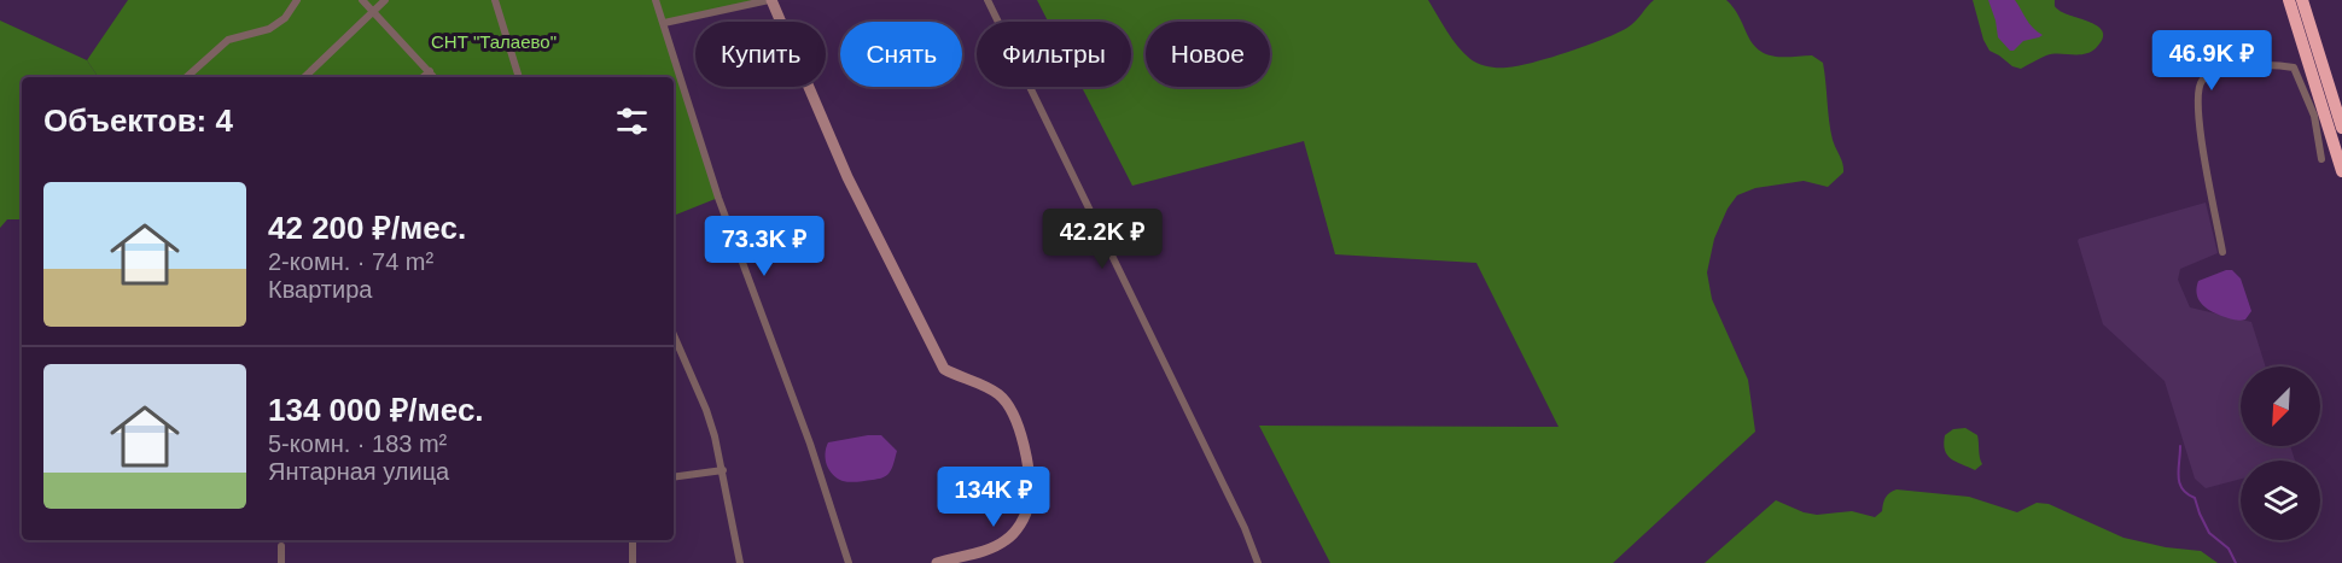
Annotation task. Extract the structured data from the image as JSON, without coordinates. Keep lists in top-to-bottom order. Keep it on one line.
{"parks":["СНТ \"Талаево\""],"north":"bottom left","page":{"chip":["Купить","Снять","Фильтры","Новое"],"price":["46.9K ₽","42.2K ₽","73.3K ₽","134K ₽"],"heading":"Объектов: 4","list":[{"name":"42 200 ₽/мес.","note":"2-комн. · 74 m² · Квартира"},{"name":"134 000 ₽/мес.","note":"5-комн. · 183 m² · Янтарная улица"}]}}
